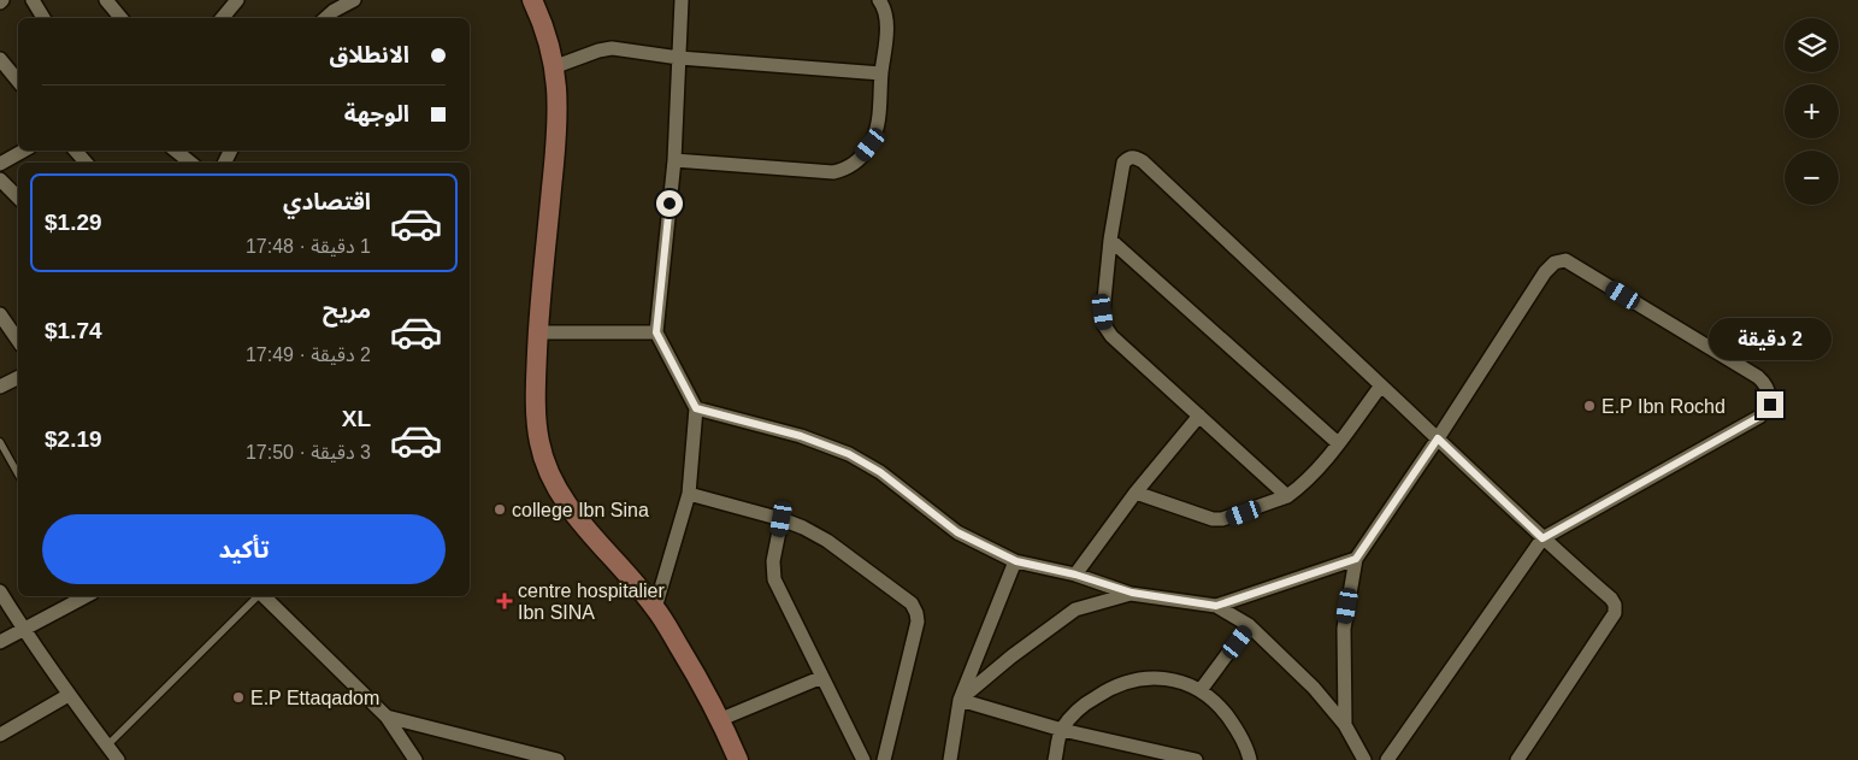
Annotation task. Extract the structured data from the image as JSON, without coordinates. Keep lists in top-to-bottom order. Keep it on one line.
{"places":{"other":["E.P Ibn Rochd","college Ibn Sina","E.P Ettaqadom"],"health":["centre hospitalier Ibn SINA"]},"page":{"map_buttons":["+","−"],"banner":["الانطلاق","الوجهة"],"list":[{"name":"اقتصادي","note":"1 دقيقة · 17:48","value":"$1.29"},{"name":"مريح","note":"2 دقيقة · 17:49","value":"$1.74"},{"name":"XL","note":"3 دقيقة · 17:50","value":"$2.19"}],"bubble":"2 دقيقة","buttons":"تأكيد"}}
